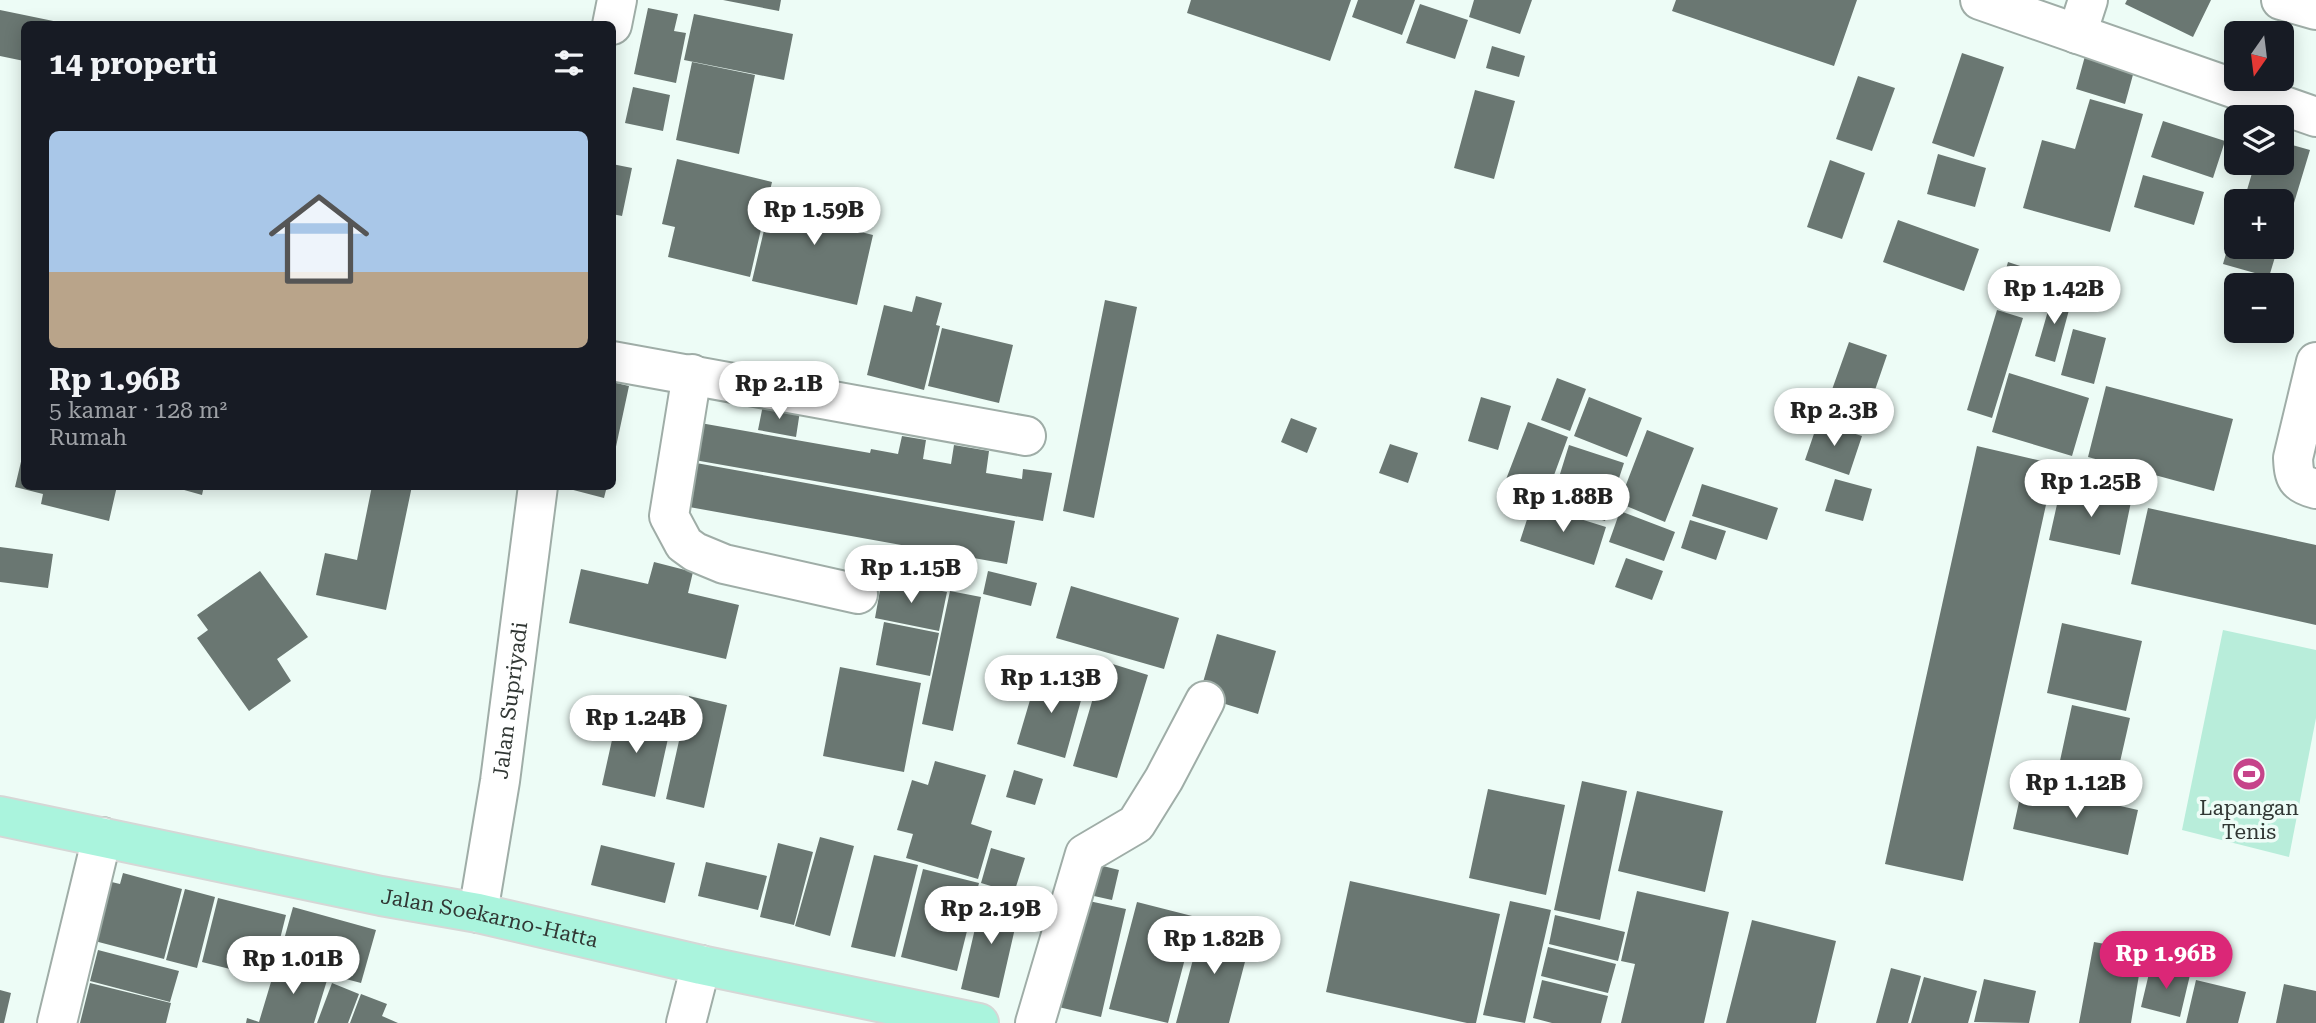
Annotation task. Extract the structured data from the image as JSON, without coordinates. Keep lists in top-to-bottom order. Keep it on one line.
{"streets":{"main road":["Jalan Soekarno-Hatta"],"street":["Jalan Supriyadi"]},"crossings":[["Jalan Supriyadi","Jalan Soekarno-Hatta"]],"places":{"sports":["Lapangan Tenis"]},"north":"bottom","page":{"map_buttons":["+","−"],"heading":"14 properti","list":[{"name":"Rp 1.96B","note":"5 kamar · 128 m² · Rumah"}],"price":["Rp 1.59B","Rp 1.42B","Rp 2.1B","Rp 2.3B","Rp 1.25B","Rp 1.88B","Rp 1.15B","Rp 1.13B","Rp 1.24B","Rp 1.12B","Rp 2.19B","Rp 1.82B","Rp 1.96B","Rp 1.01B"]}}
